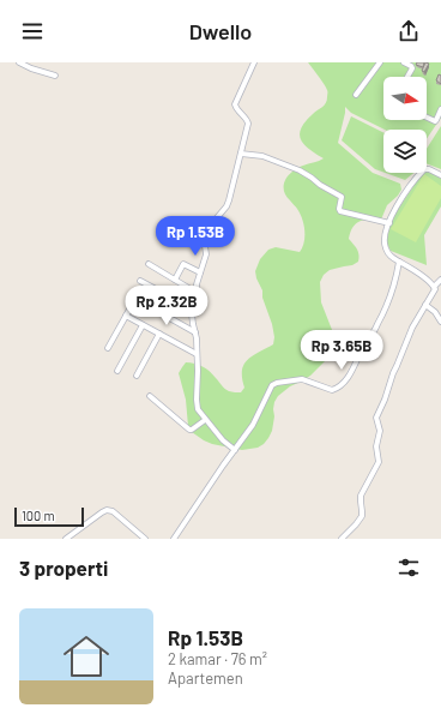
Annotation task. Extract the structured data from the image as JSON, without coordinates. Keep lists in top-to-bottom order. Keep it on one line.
{"scale_bar":"100 m","north":"right","page":{"header":"Dwello","price":["Rp 1.53B","Rp 2.32B","Rp 3.65B"],"scale":"100 m","heading":"3 properti","list":[{"name":"Rp 1.53B","note":"2 kamar · 76 m² · Apartemen"}]}}
